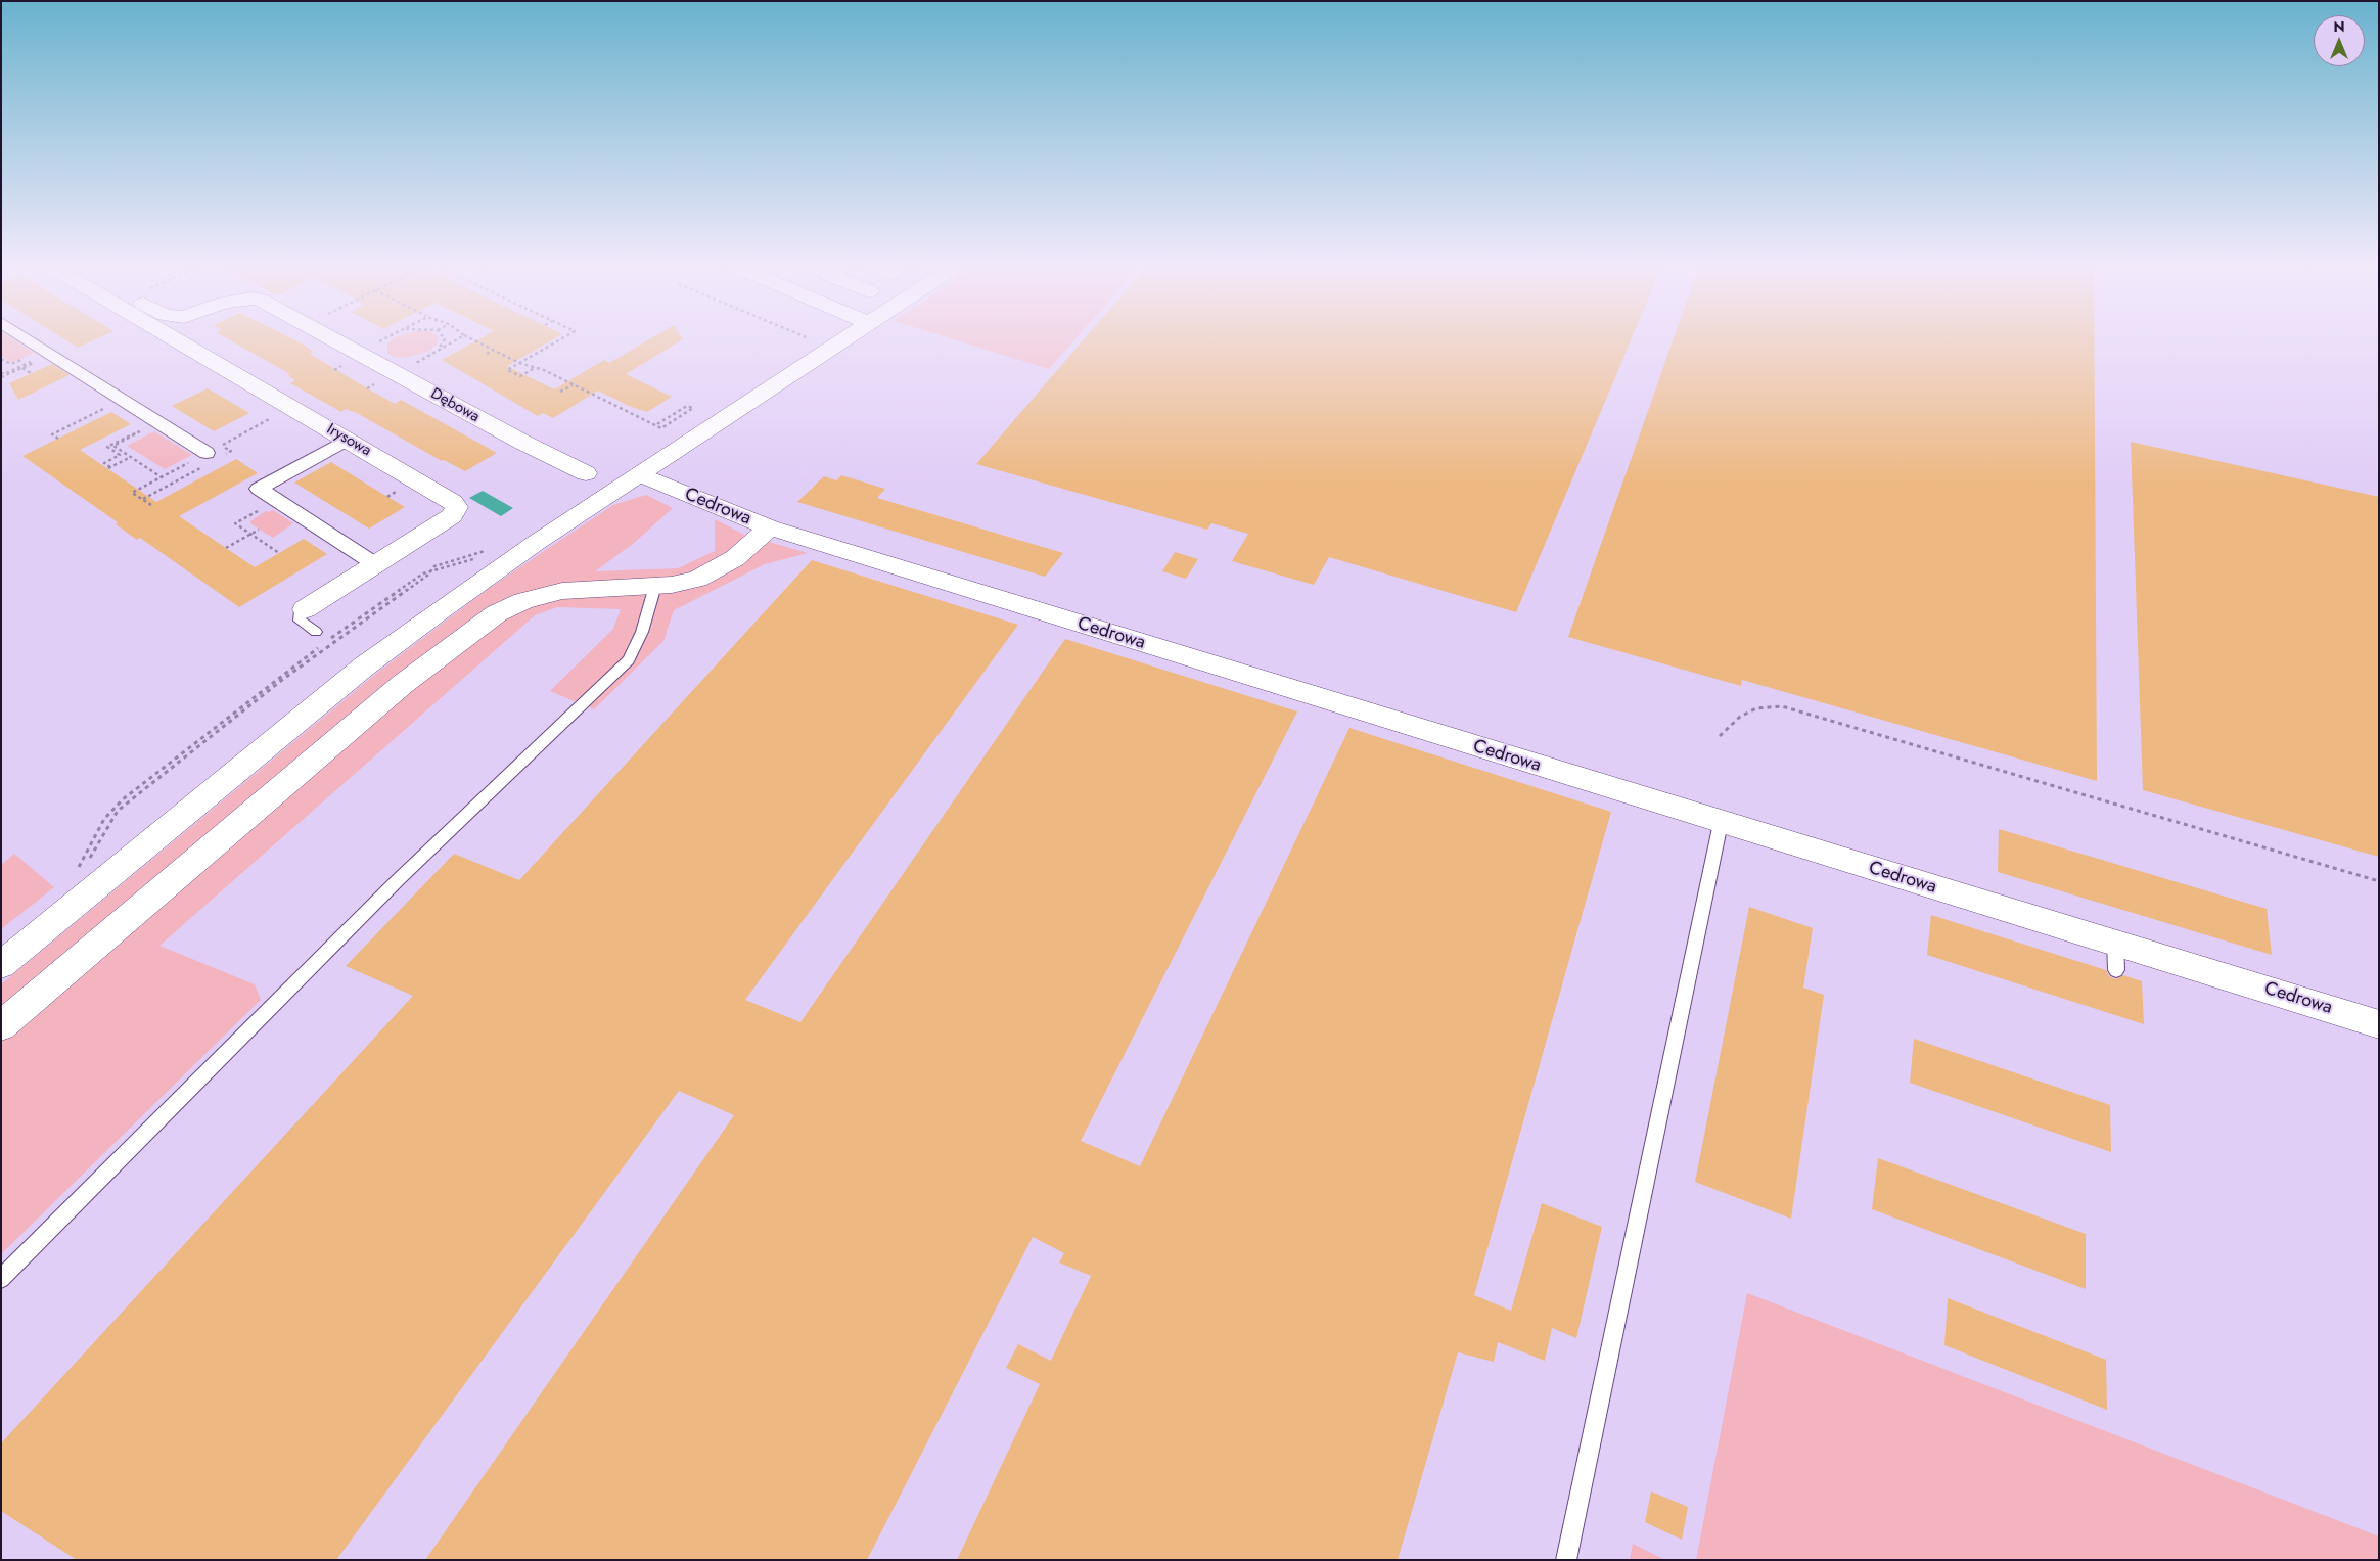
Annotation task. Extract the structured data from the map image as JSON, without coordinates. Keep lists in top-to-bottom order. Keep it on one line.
{"streets":{"street":["Dębowa","Irysowa","Cedrowa"]},"north":"top"}
